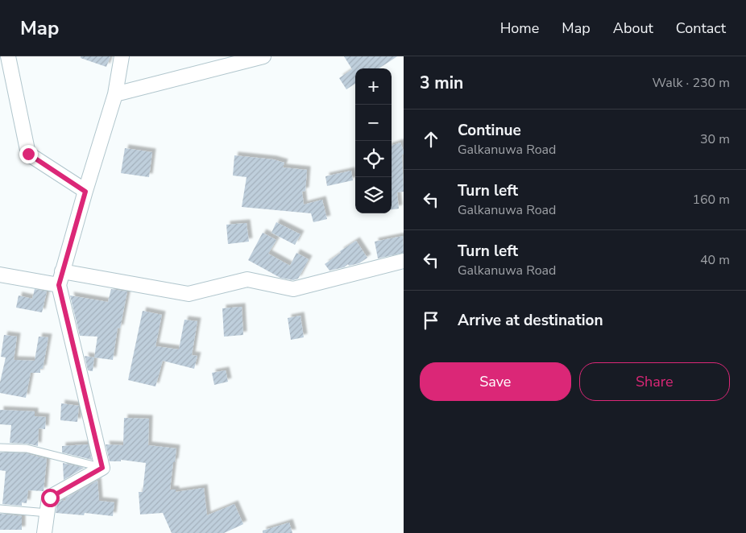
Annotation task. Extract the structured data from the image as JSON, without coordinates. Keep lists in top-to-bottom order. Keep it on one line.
{"page":{"header":"Map","nav":["Home","Map","About","Contact"],"heading":["3 min","Walk · 230 m"],"map_buttons":["+","−"],"list":[["Continue","Galkanuwa Road","30 m"],["Turn left","Galkanuwa Road","160 m"],["Turn left","Galkanuwa Road","40 m"],"Arrive at destination"],"buttons":["Save","Share"]}}
